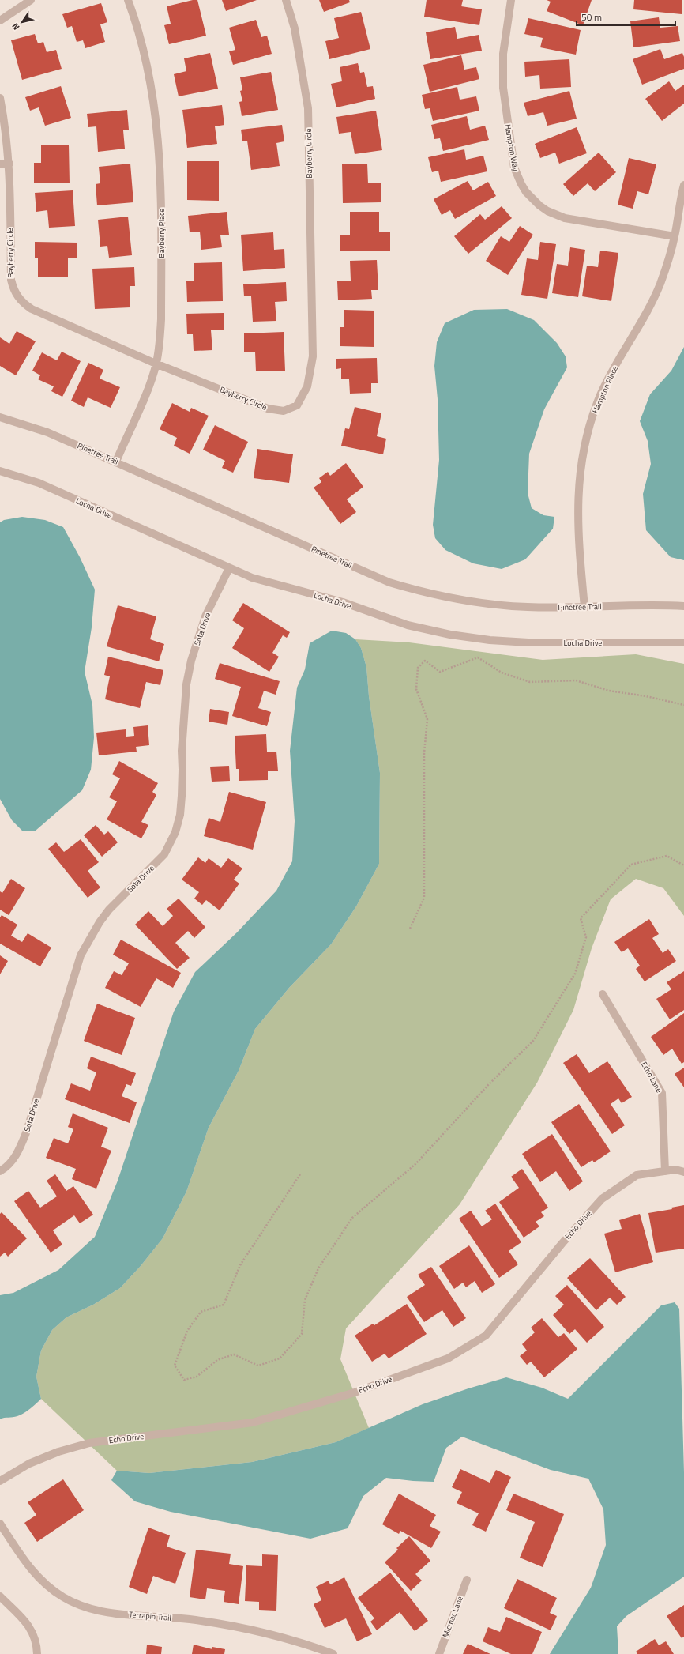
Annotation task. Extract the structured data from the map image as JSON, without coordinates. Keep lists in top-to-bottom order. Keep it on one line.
{"streets":{"street":["Hampton Way","Bayberry Circle","Bayberry Place","Hampton Place","Pinetree Trail","Locha Drive","Sota Drive","Echo Lane","Echo Drive","Terrapin Trail","Micmac Lane"]},"crossings":[["Hampton Way","Hampton Place"],["Bayberry Circle","Bayberry Place"],["Bayberry Place","Pinetree Trail"],["Hampton Place","Pinetree Trail"],["Locha Drive","Sota Drive"],["Echo Lane","Echo Drive"]],"scale_bar":"50 m","north":"bottom left"}
